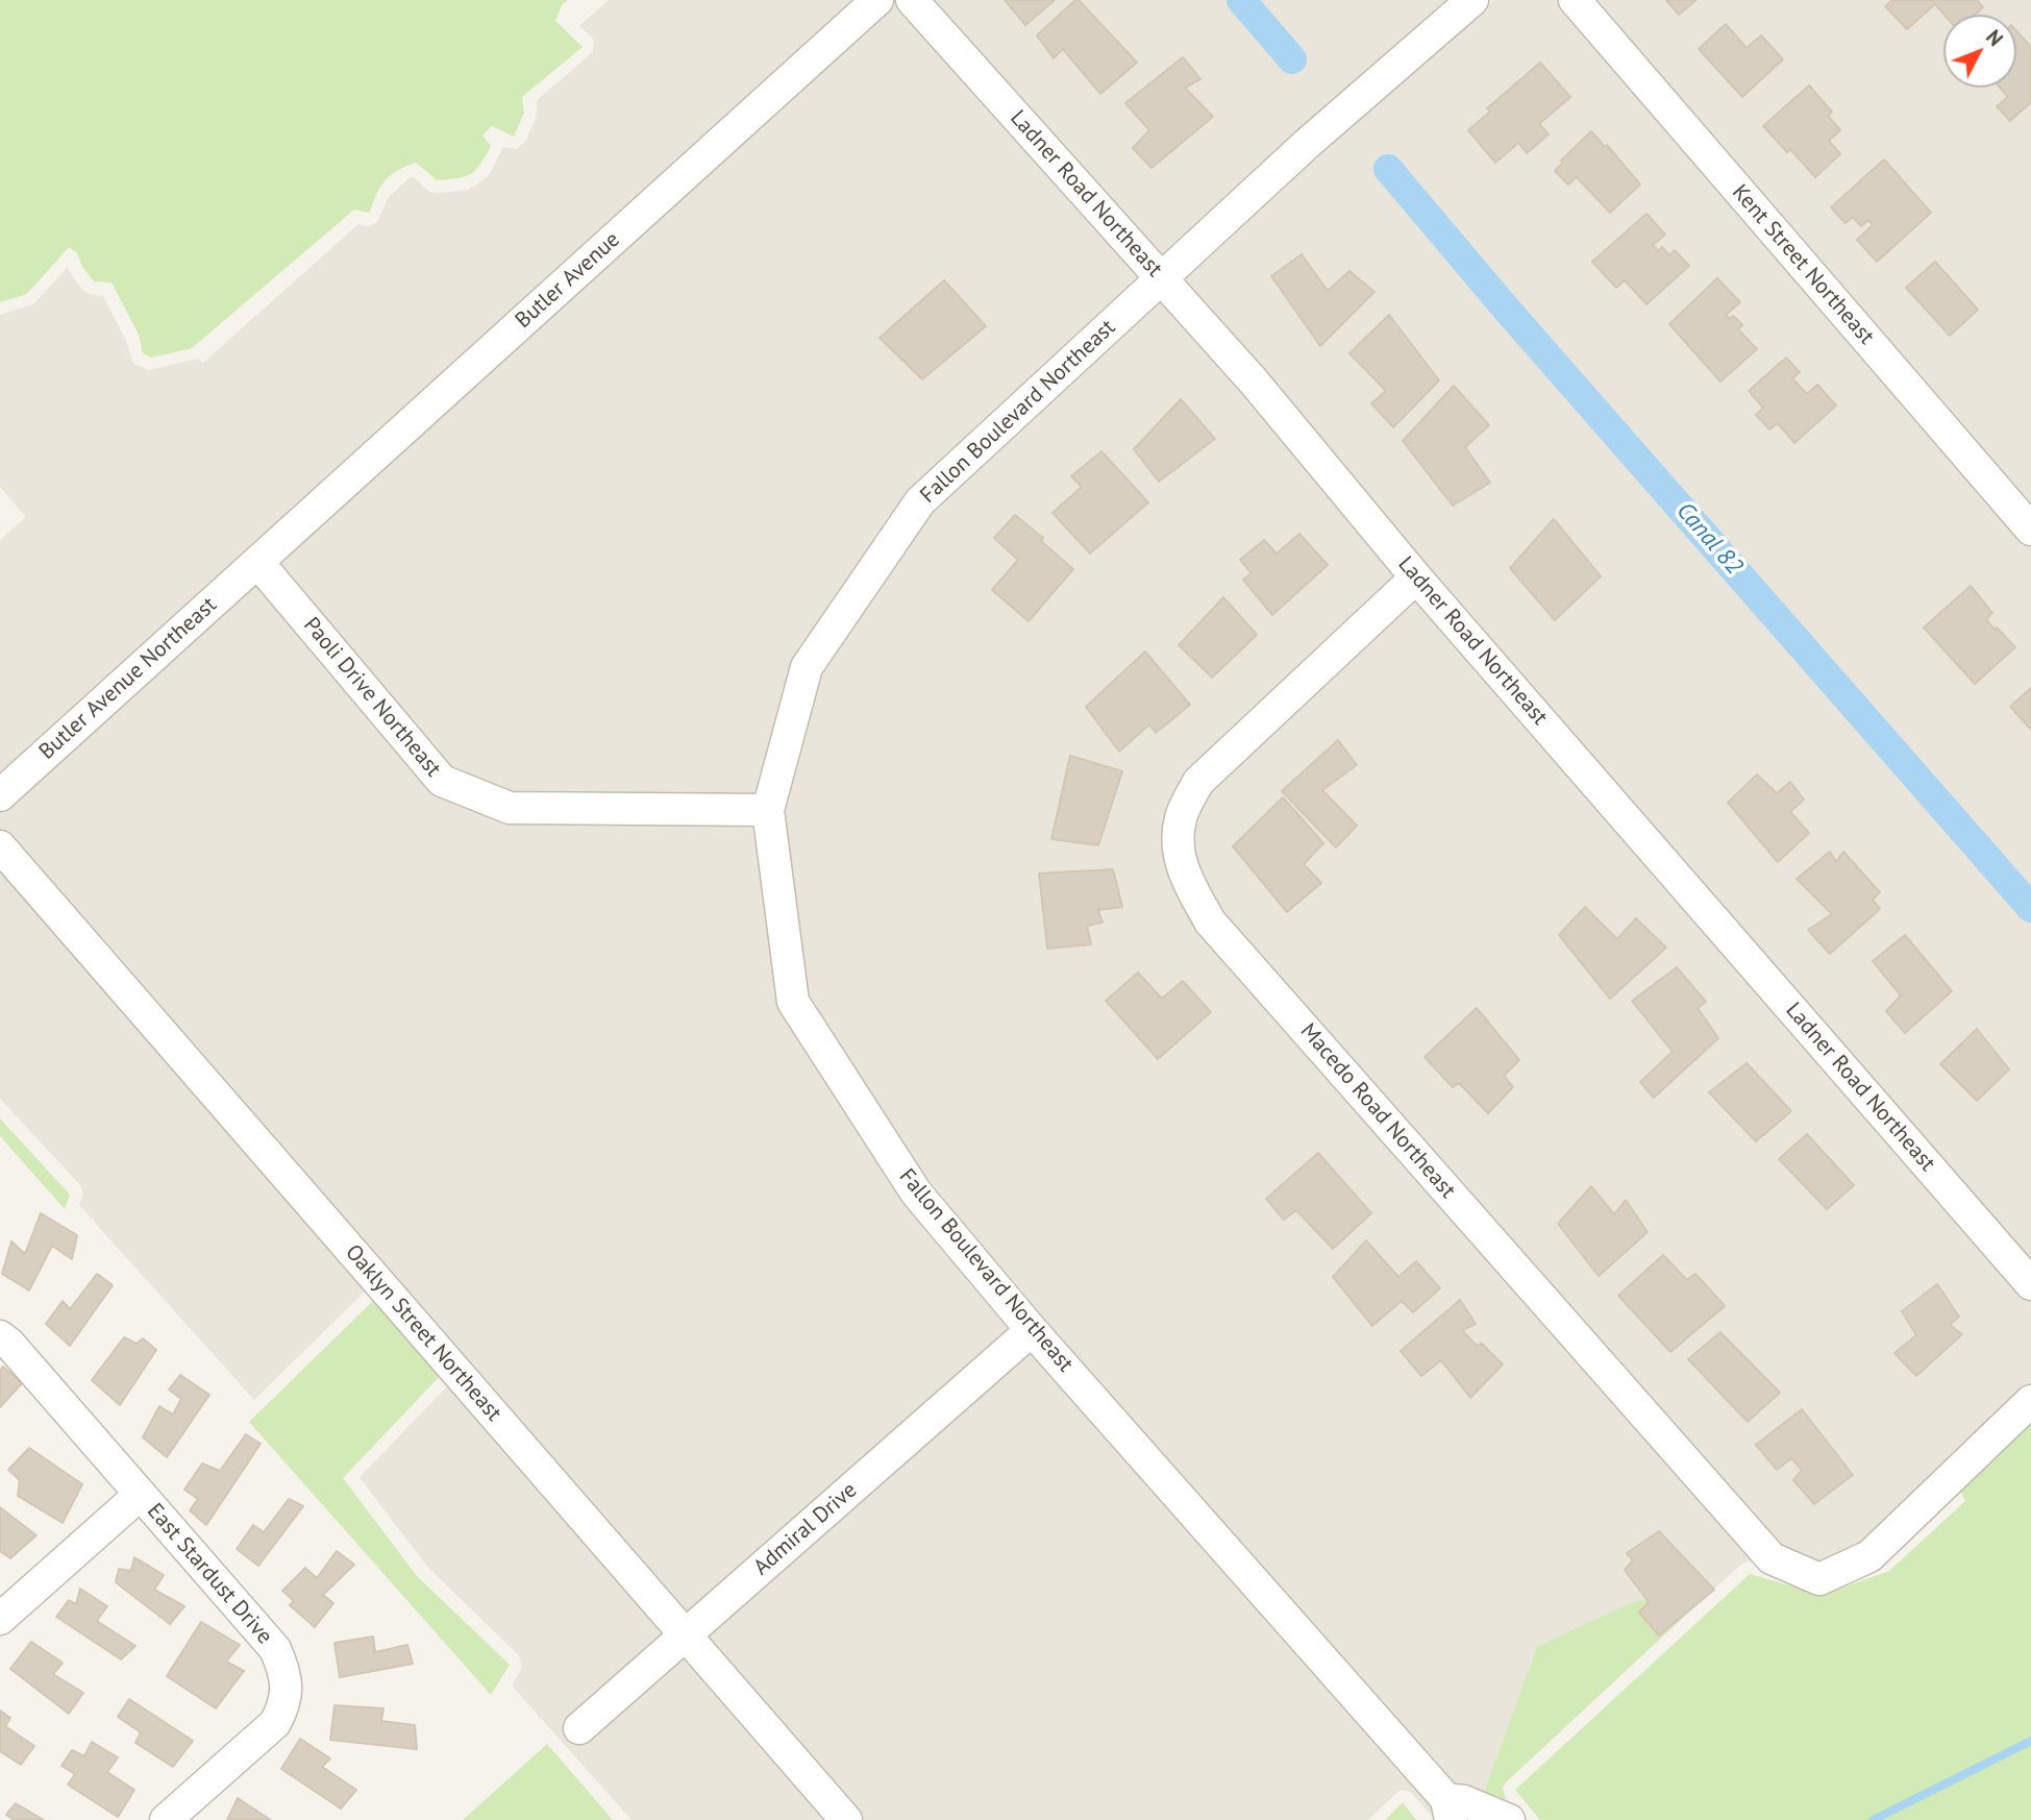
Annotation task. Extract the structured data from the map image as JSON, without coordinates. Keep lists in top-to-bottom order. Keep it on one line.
{"streets":{"street":["Ladner Road Northeast","Kent Street Northeast","Butler Avenue","Fallon Boulevard Northeast","Butler Avenue Northeast","Paoli Drive Northeast","Macedo Road Northeast","Oaklyn Street Northeast","Admiral Drive","East Stardust Drive"]},"crossings":[["Ladner Road Northeast","Fallon Boulevard Northeast"],["Ladner Road Northeast","Macedo Road Northeast"],["Butler Avenue","Butler Avenue Northeast"],["Butler Avenue","Paoli Drive Northeast"],["Fallon Boulevard Northeast","Paoli Drive Northeast"],["Fallon Boulevard Northeast","Admiral Drive"],["Butler Avenue Northeast","Paoli Drive Northeast"],["Oaklyn Street Northeast","Admiral Drive"]],"water":["Canal 82"],"north":"top right"}
